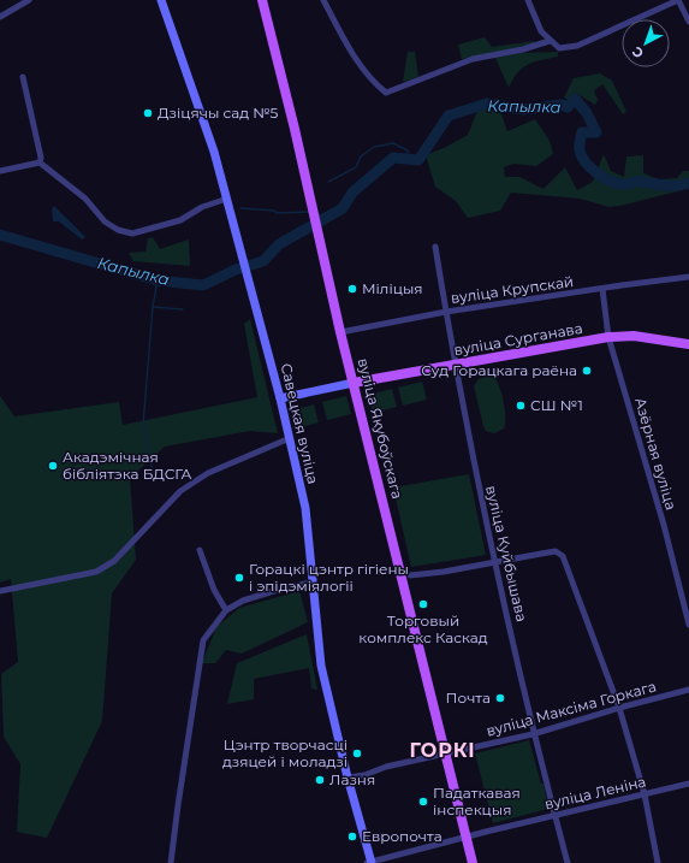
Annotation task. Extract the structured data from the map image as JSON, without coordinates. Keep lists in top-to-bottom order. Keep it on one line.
{"streets":{"main road":["вуліца Сурганава","Савецкая вуліца","вуліца Якубоўскага"],"street":["вуліца Крупскай","Азёрная вуліца","вуліца Куйбышава","вуліца Максіма Горкага","вуліца Леніна"]},"crossings":[["вуліца Крупскай","вуліца Якубоўскага"],["вуліца Крупскай","Азёрная вуліца"],["вуліца Крупскай","вуліца Куйбышава"],["вуліца Сурганава","вуліца Якубоўскага"],["вуліца Сурганава","Азёрная вуліца"],["вуліца Сурганава","вуліца Куйбышава"],["Савецкая вуліца","вуліца Максіма Горкага"],["Савецкая вуліца","вуліца Леніна"],["вуліца Якубоўскага","вуліца Максіма Горкага"],["вуліца Якубоўскага","вуліца Леніна"],["вуліца Куйбышава","вуліца Максіма Горкага"],["вуліца Куйбышава","вуліца Леніна"]],"districts":["ГОРКІ"],"water":["Капылка"],"places":["Дзіцячы сад №5","Міліцыя","Суд Горацкага раёна","СШ №1","Акадэмічная бібліятэка БДСГА","Горацкі цэнтр гігіены і эпідэміялогіі","Торговый комплекс Каскад","Почта","Цэнтр творчасці дзяцей і моладзі","Лазня","Падаткавая інспекцыя","Европочта"],"north":"bottom left"}
